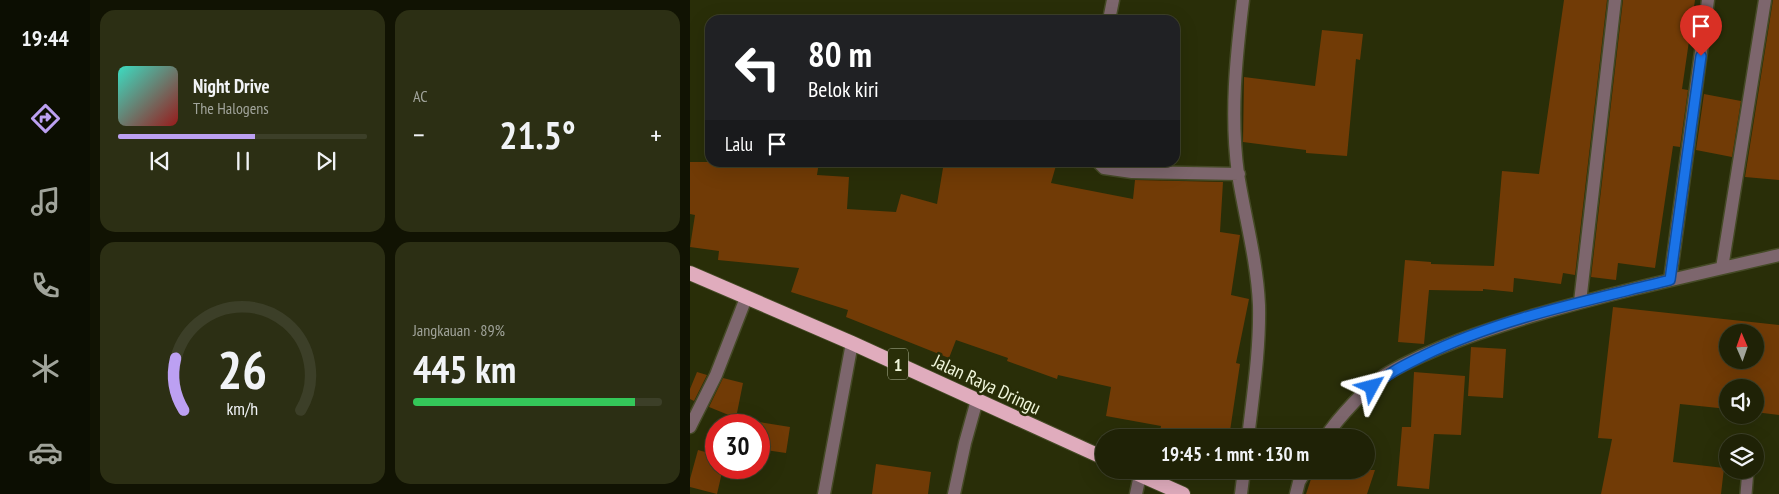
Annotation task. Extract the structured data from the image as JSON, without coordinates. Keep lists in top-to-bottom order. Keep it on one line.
{"streets":{"highway":["1","Jalan Raya Dringu"]},"north":"top","page":{"tabs":"19:44","tile":["AC",["Jangkauan · 89%","445 km"]],"turn":["80 m","Belok kiri"],"song":["Night Drive","The Halogens"],"heat":["−","21.5°","+"],"then":"Lalu","limit":"30","trip":"19:45 · 1 mnt · 130 m","gauge":["26","km/h"]}}
